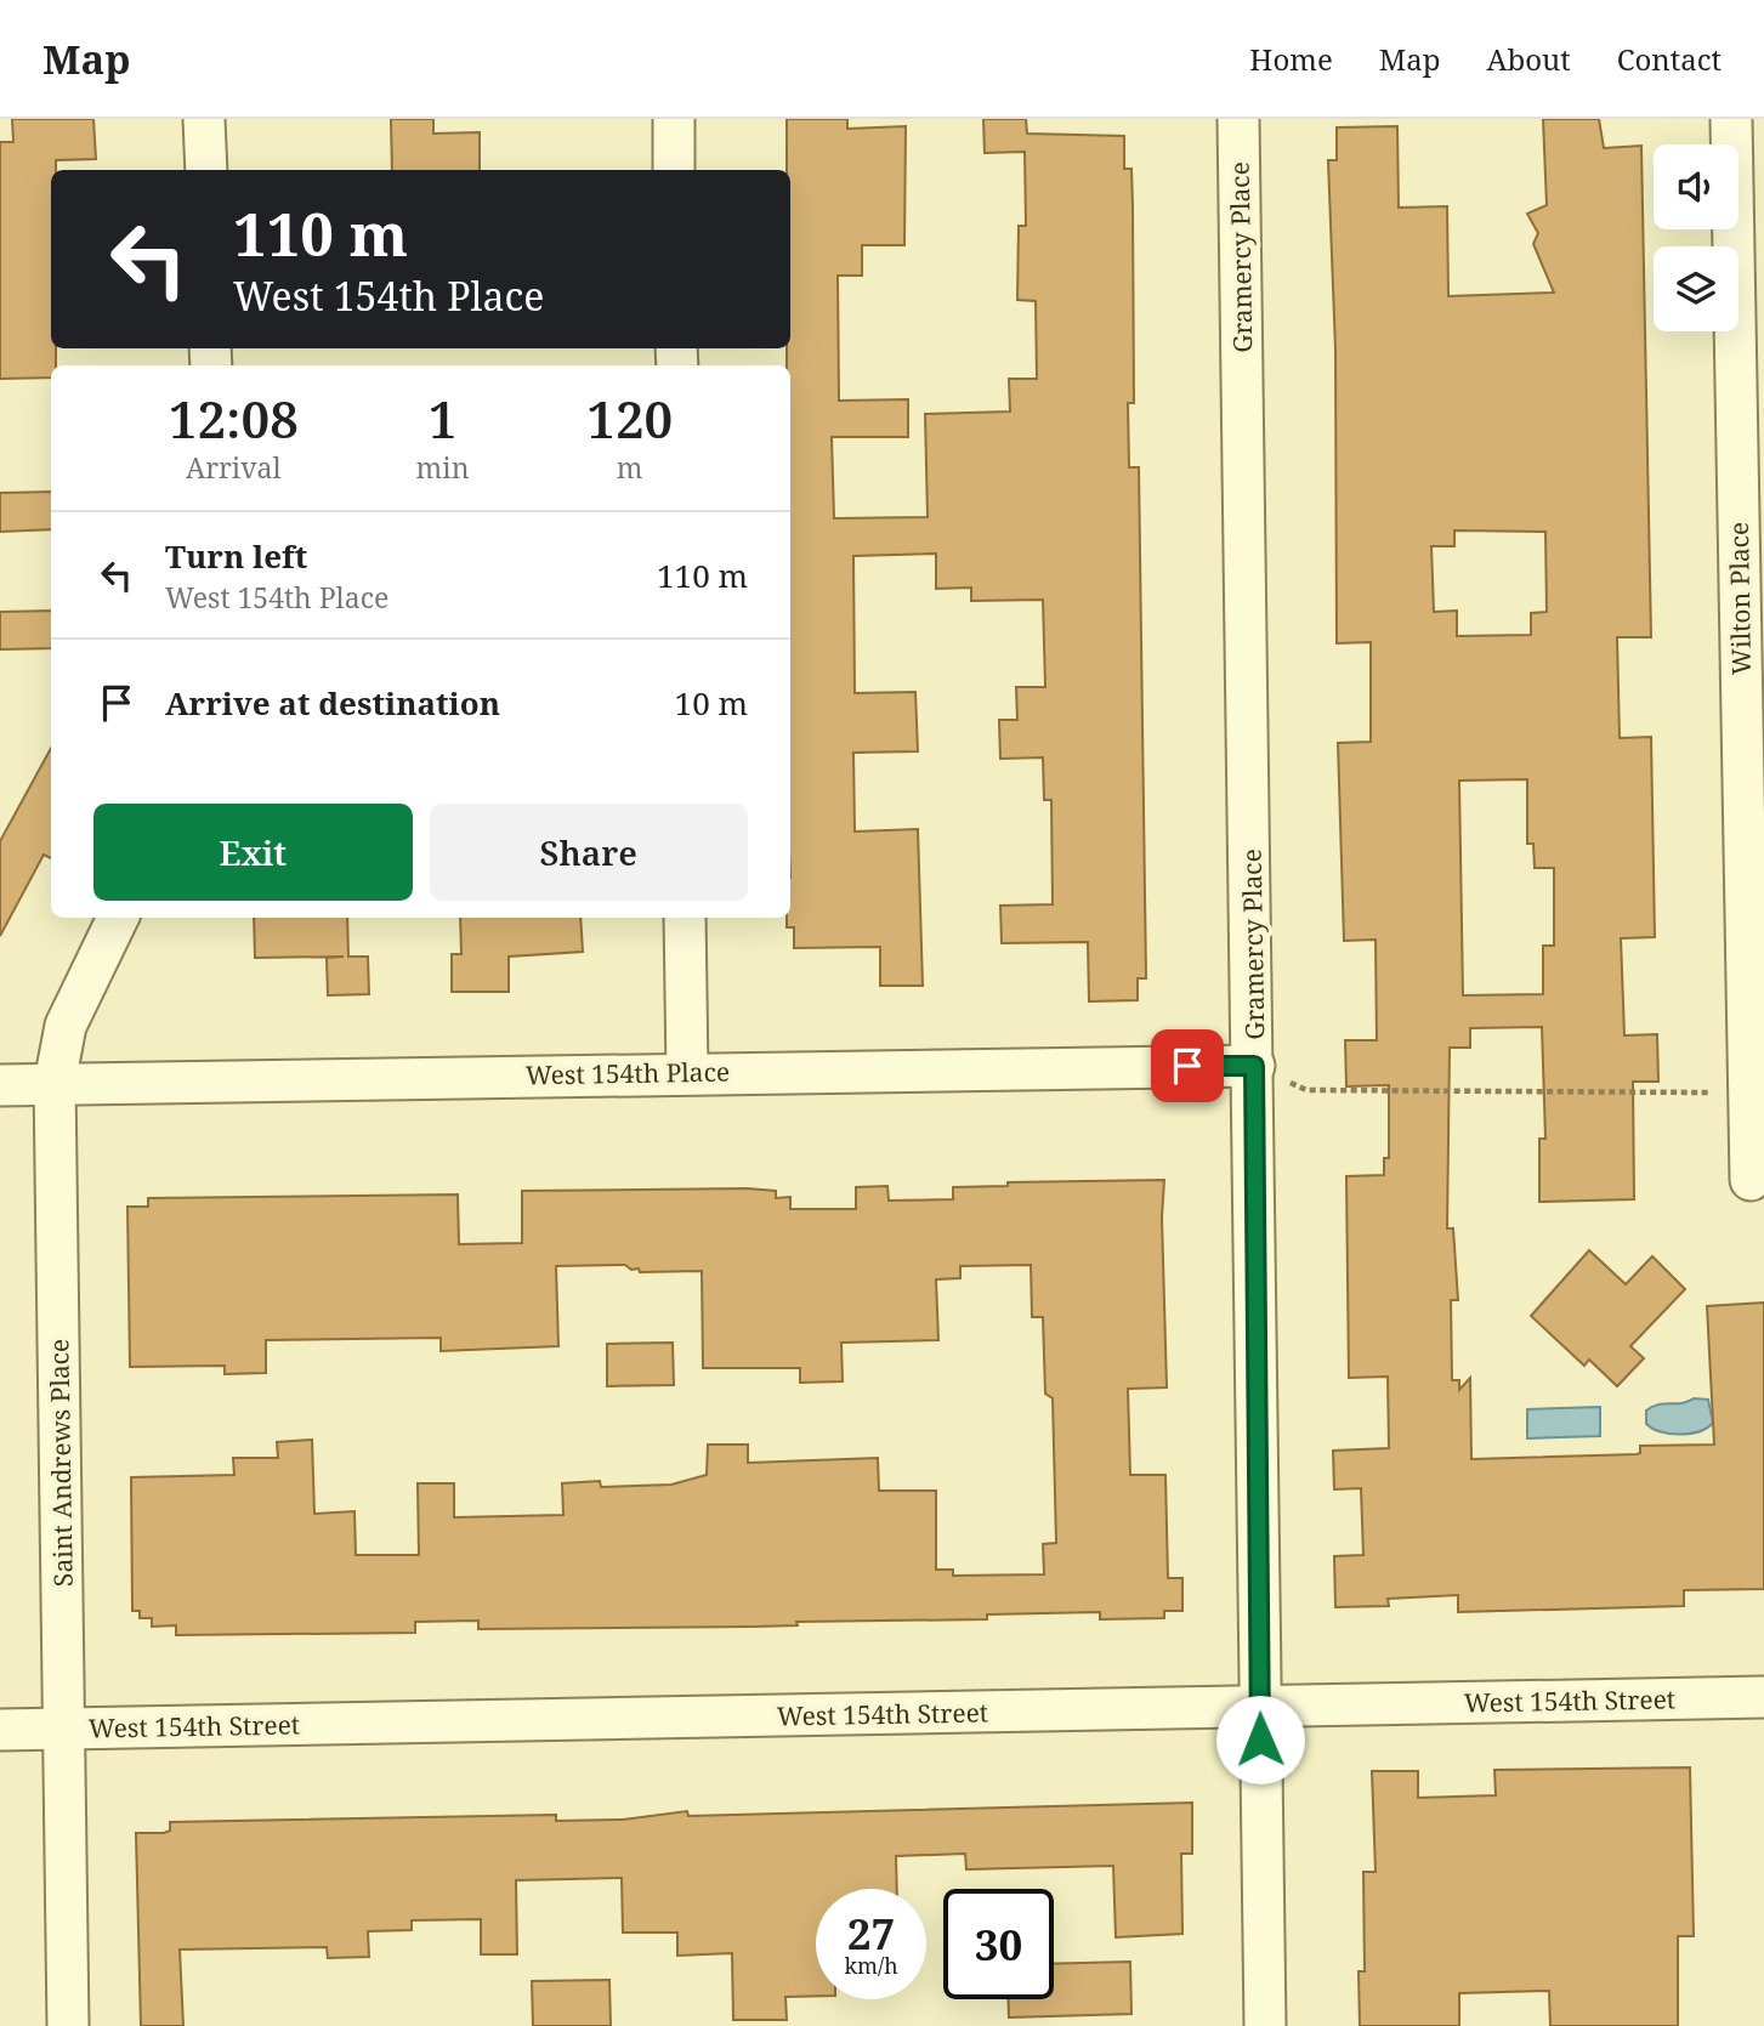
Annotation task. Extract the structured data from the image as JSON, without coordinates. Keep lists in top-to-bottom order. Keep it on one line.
{"streets":{"street":["Gramercy Place","Wilton Place","West 154th Place","Saint Andrews Place","West 154th Street"]},"crossings":[["Gramercy Place","West 154th Place"],["Gramercy Place","West 154th Street"],["West 154th Place","Saint Andrews Place"],["Saint Andrews Place","West 154th Street"]],"page":{"header":"Map","nav":["Home","Map","About","Contact"],"turn":["110 m","West 154th Place"],"eta":["12:08","Arrival","1","min","120","m"],"list":[{"name":"Turn left","note":"West 154th Place","value":"110 m"},{"name":"Arrive at destination","value":"10 m"}],"buttons":["Exit","Share"],"speed":"27 km/h","limit":"30"}}
